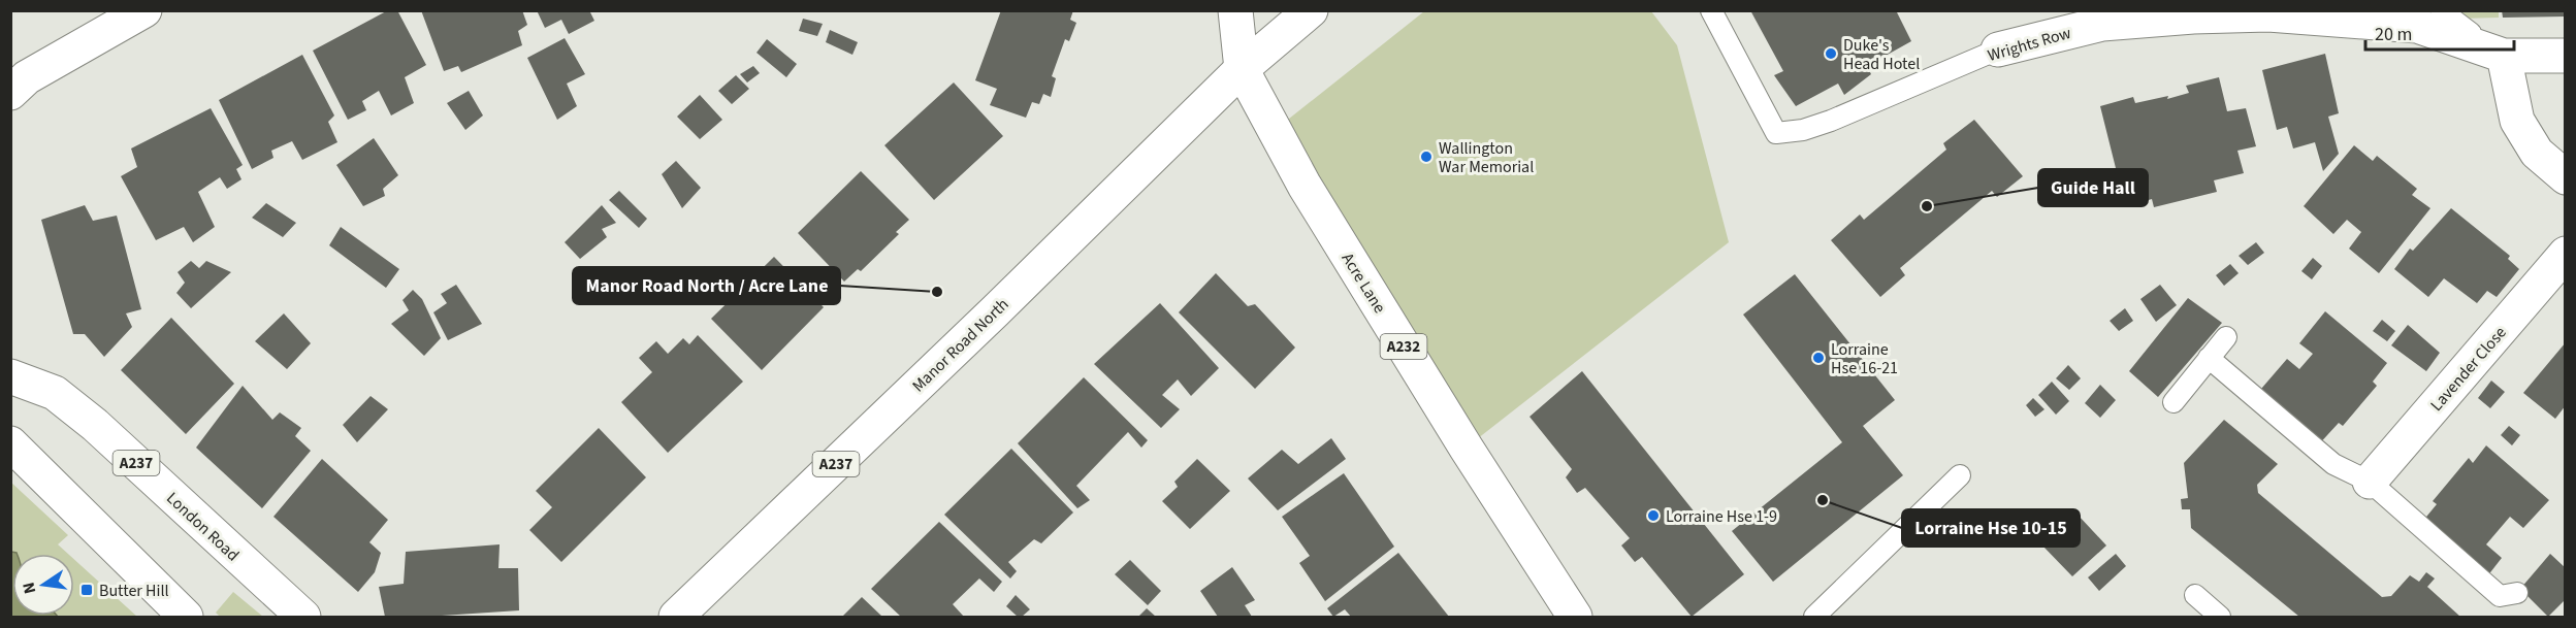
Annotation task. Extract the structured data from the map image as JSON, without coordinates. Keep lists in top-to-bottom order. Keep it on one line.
{"streets":{"main road":["Wrights Row","Acre Lane","Manor Road North","A232","Lavender Close","A237","London Road"]},"crossings":[["Acre Lane","Manor Road North"],["Acre Lane","A232"],["Acre Lane","A237"],["Manor Road North","A232"],["Manor Road North","A237"],["A232","A237"]],"places":{"other":["Duke's Head Hotel","Wallington War Memorial","Guide Hall","Manor Road North / Acre Lane","Lorraine Hse 16-21","Lorraine Hse 10-15","Lorraine Hse 1-9"],"transit":["Butter Hill"]},"scale_bar":"20 m","north":"left"}
